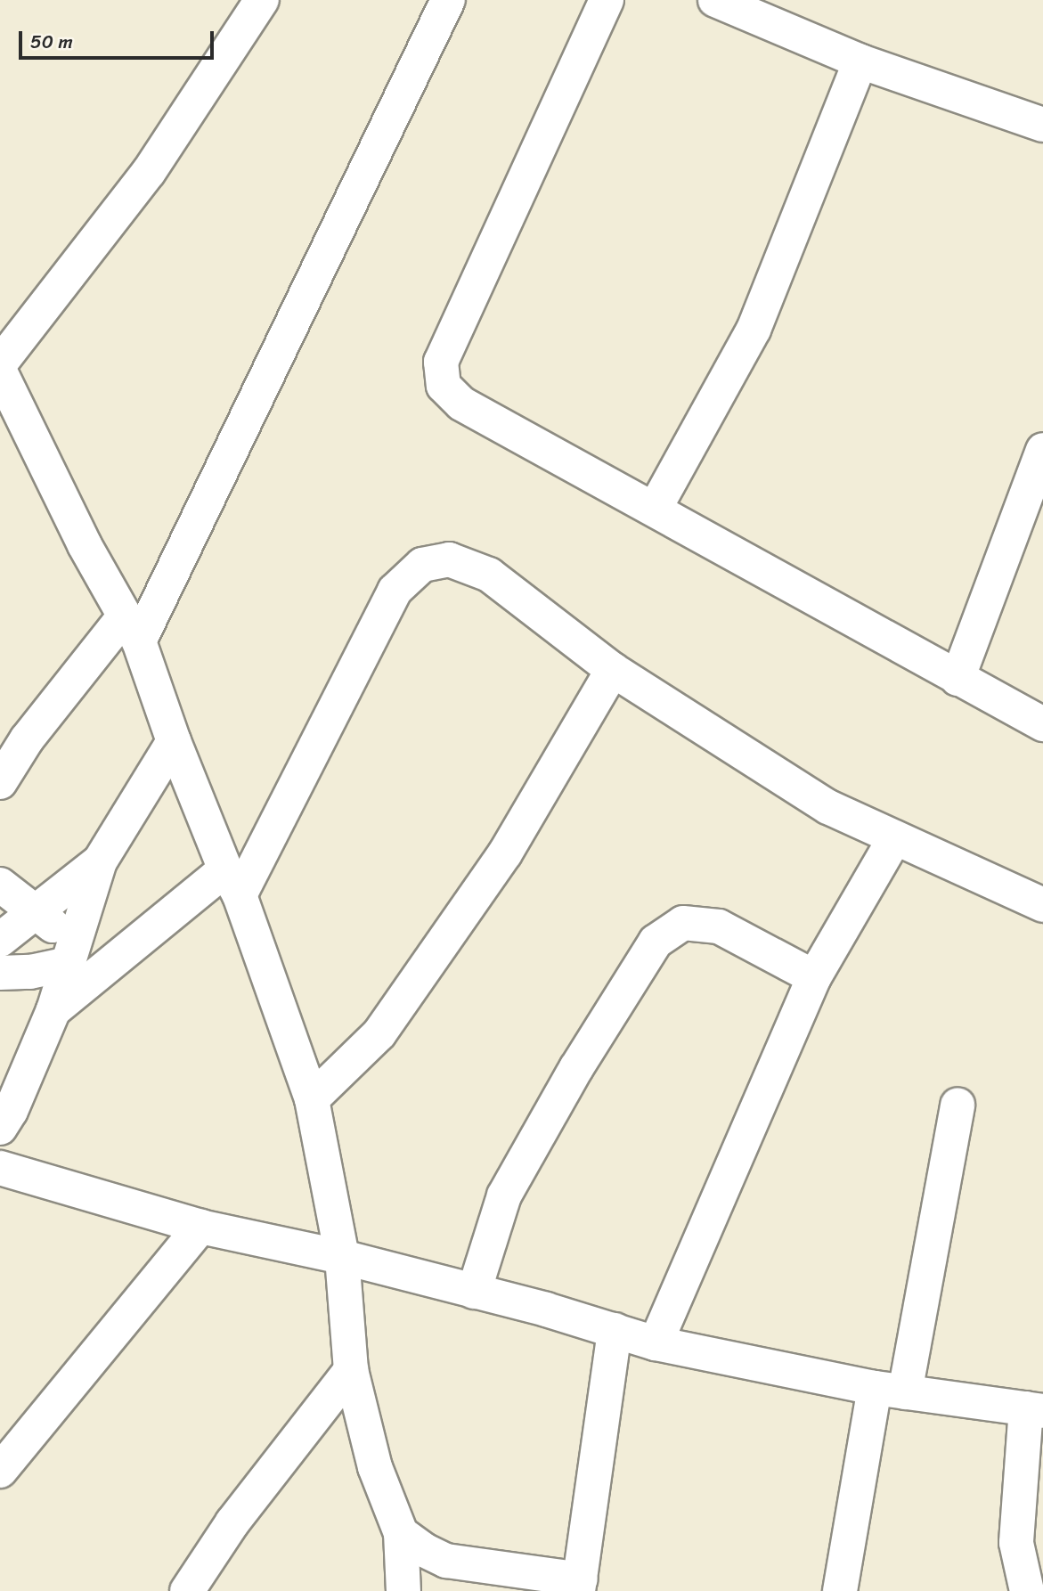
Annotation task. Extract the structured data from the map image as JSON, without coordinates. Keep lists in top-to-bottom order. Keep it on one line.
{"scale_bar":"50 m"}
